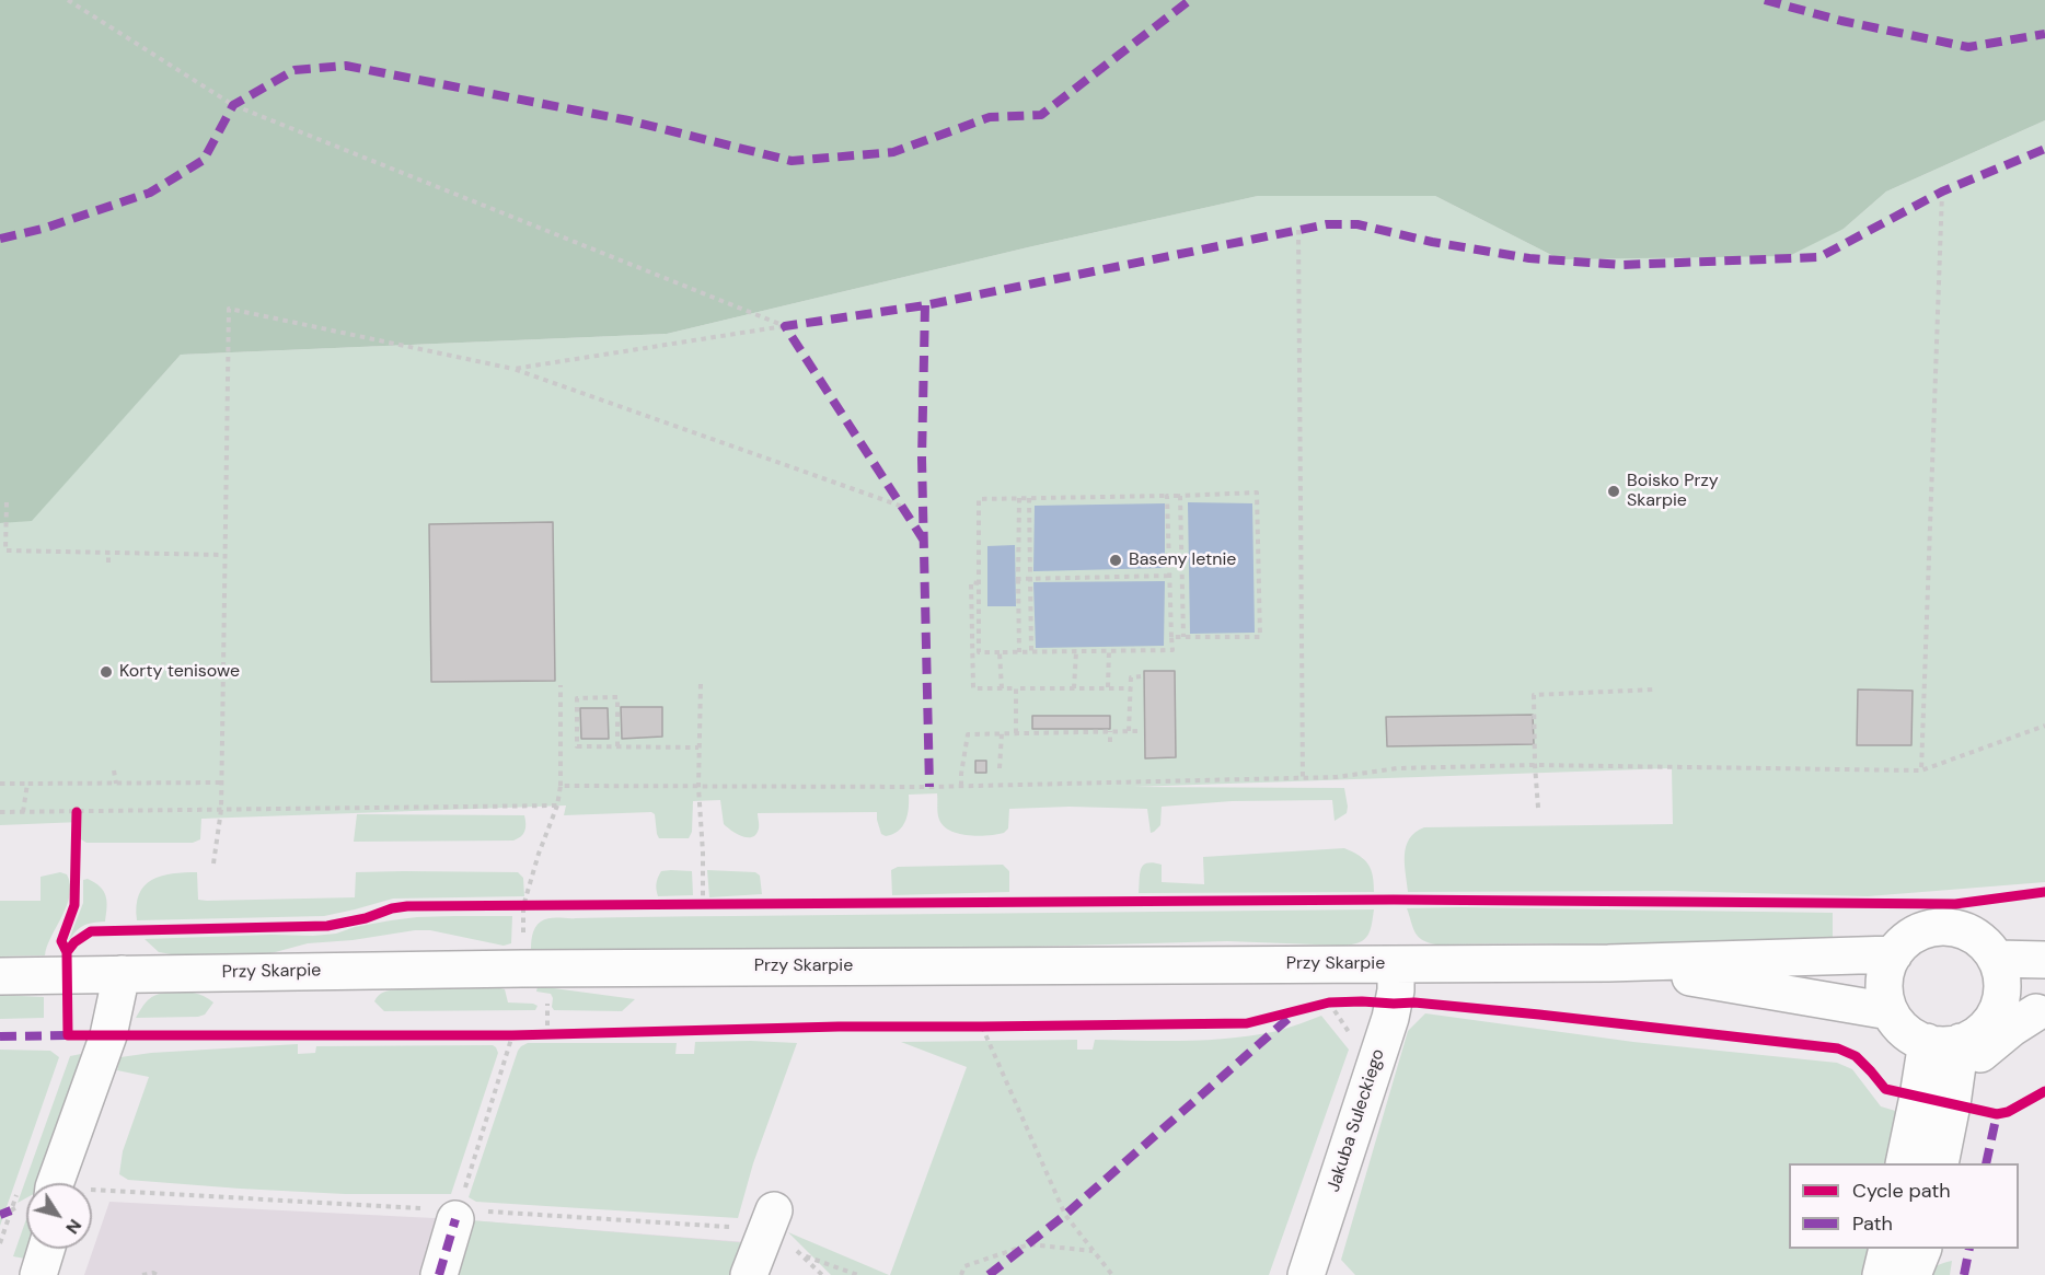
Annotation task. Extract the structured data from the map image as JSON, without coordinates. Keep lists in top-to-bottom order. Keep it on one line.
{"streets":{"street":["Przy Skarpie","Jakuba Suleckiego"]},"crossings":[["Przy Skarpie","Jakuba Suleckiego"]],"places":["Boisko Przy Skarpie","Baseny letnie","Korty tenisowe"],"legend":["Cycle path","Path"],"north":"bottom right"}
